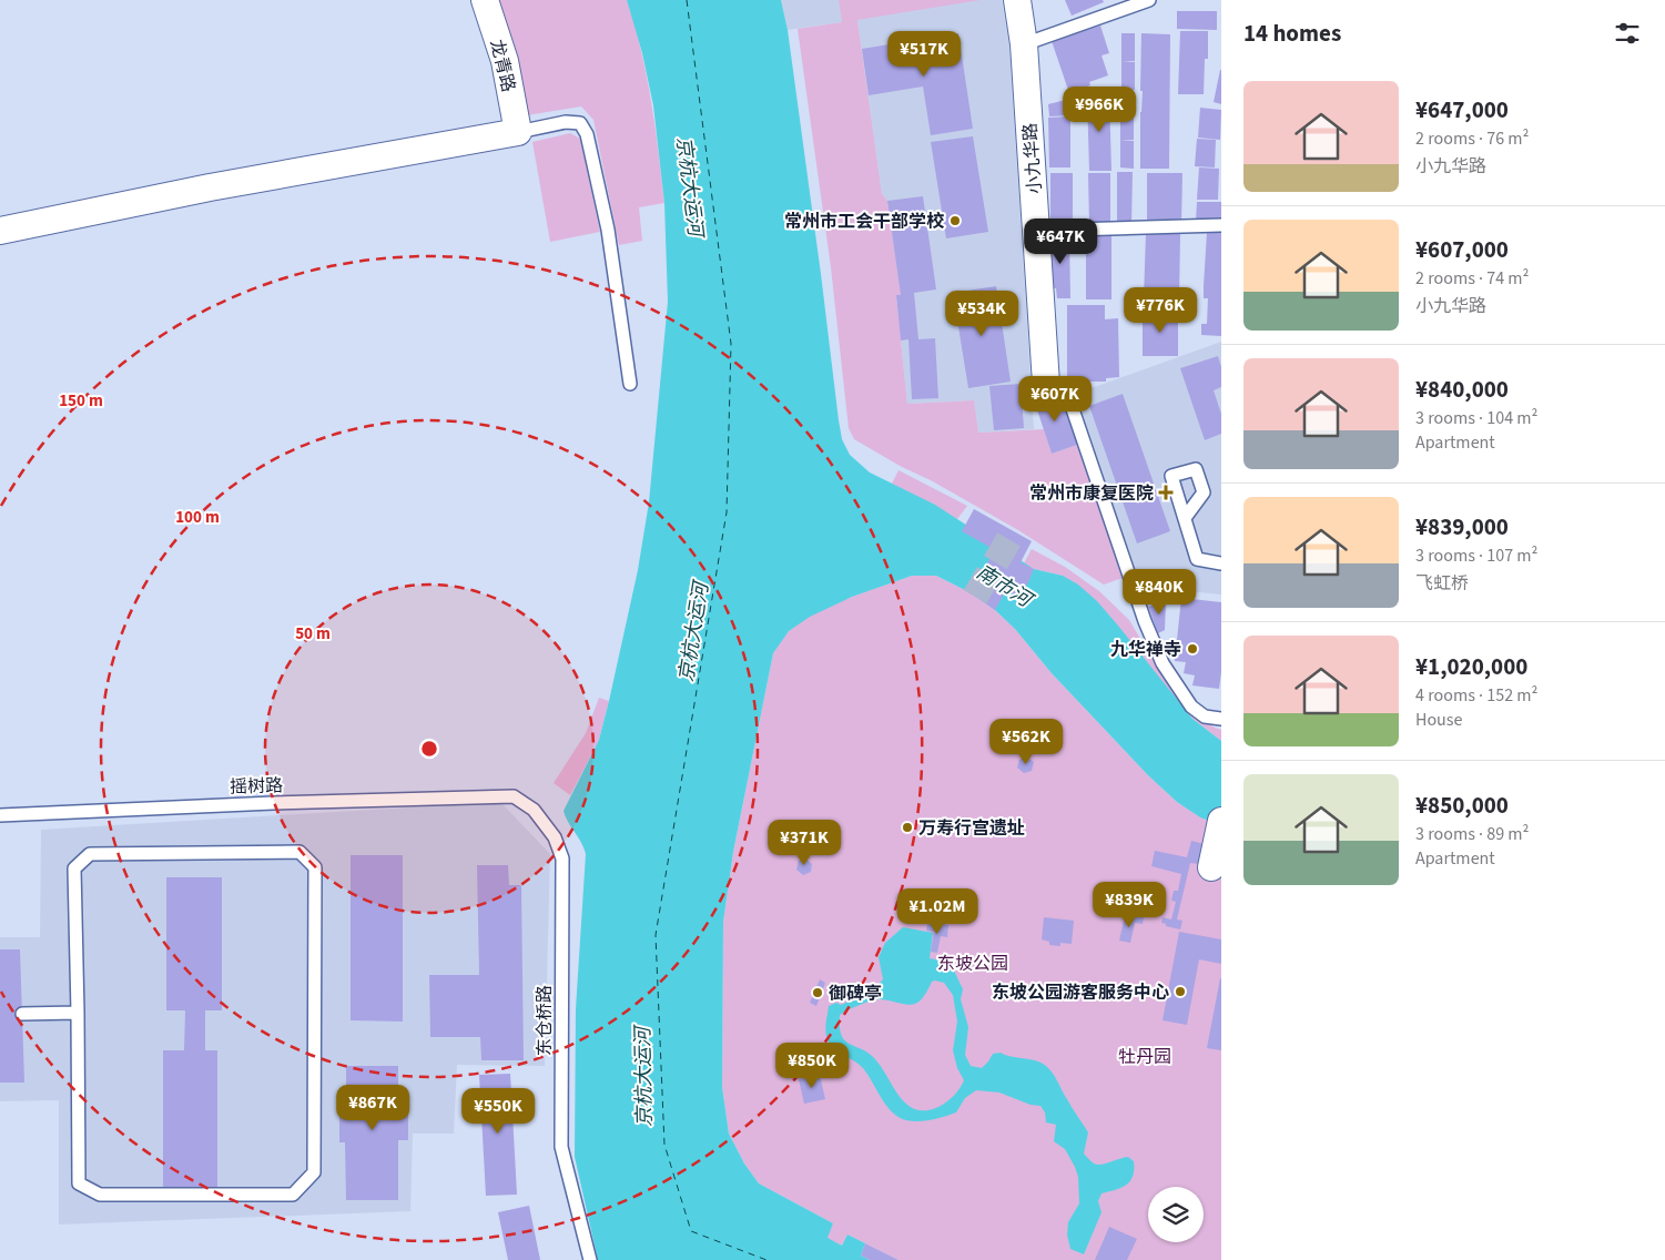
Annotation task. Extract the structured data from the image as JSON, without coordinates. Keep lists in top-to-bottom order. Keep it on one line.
{"streets":{"street":["龙青路","小九华路"],"lane":["摇树路","东仓桥路"]},"crossings":[["摇树路","东仓桥路"]],"water":["京杭大运河","南市河"],"parks":["东坡公园","牡丹园"],"places":{"other":["常州市工会干部学校","九华禅寺","万寿行宫遗址","东坡公园游客服务中心","御碑亭"],"health":["常州市康复医院"]},"page":{"heading":"14 homes","price":["¥517K","¥966K","¥647K","¥776K","¥534K","¥607K","¥840K","¥562K","¥371K","¥839K","¥1.02M","¥850K","¥867K","¥550K"],"list":[{"name":"¥647,000","note":"2 rooms · 76 m² · 小九华路"},{"name":"¥607,000","note":"2 rooms · 74 m² · 小九华路"},{"name":"¥840,000","note":"3 rooms · 104 m² · Apartment"},{"name":"¥839,000","note":"3 rooms · 107 m² · 飞虹桥"},{"name":"¥1,020,000","note":"4 rooms · 152 m² · House"},{"name":"¥850,000","note":"3 rooms · 89 m² · Apartment"}]},"rings":["150 m","100 m","50 m"]}
